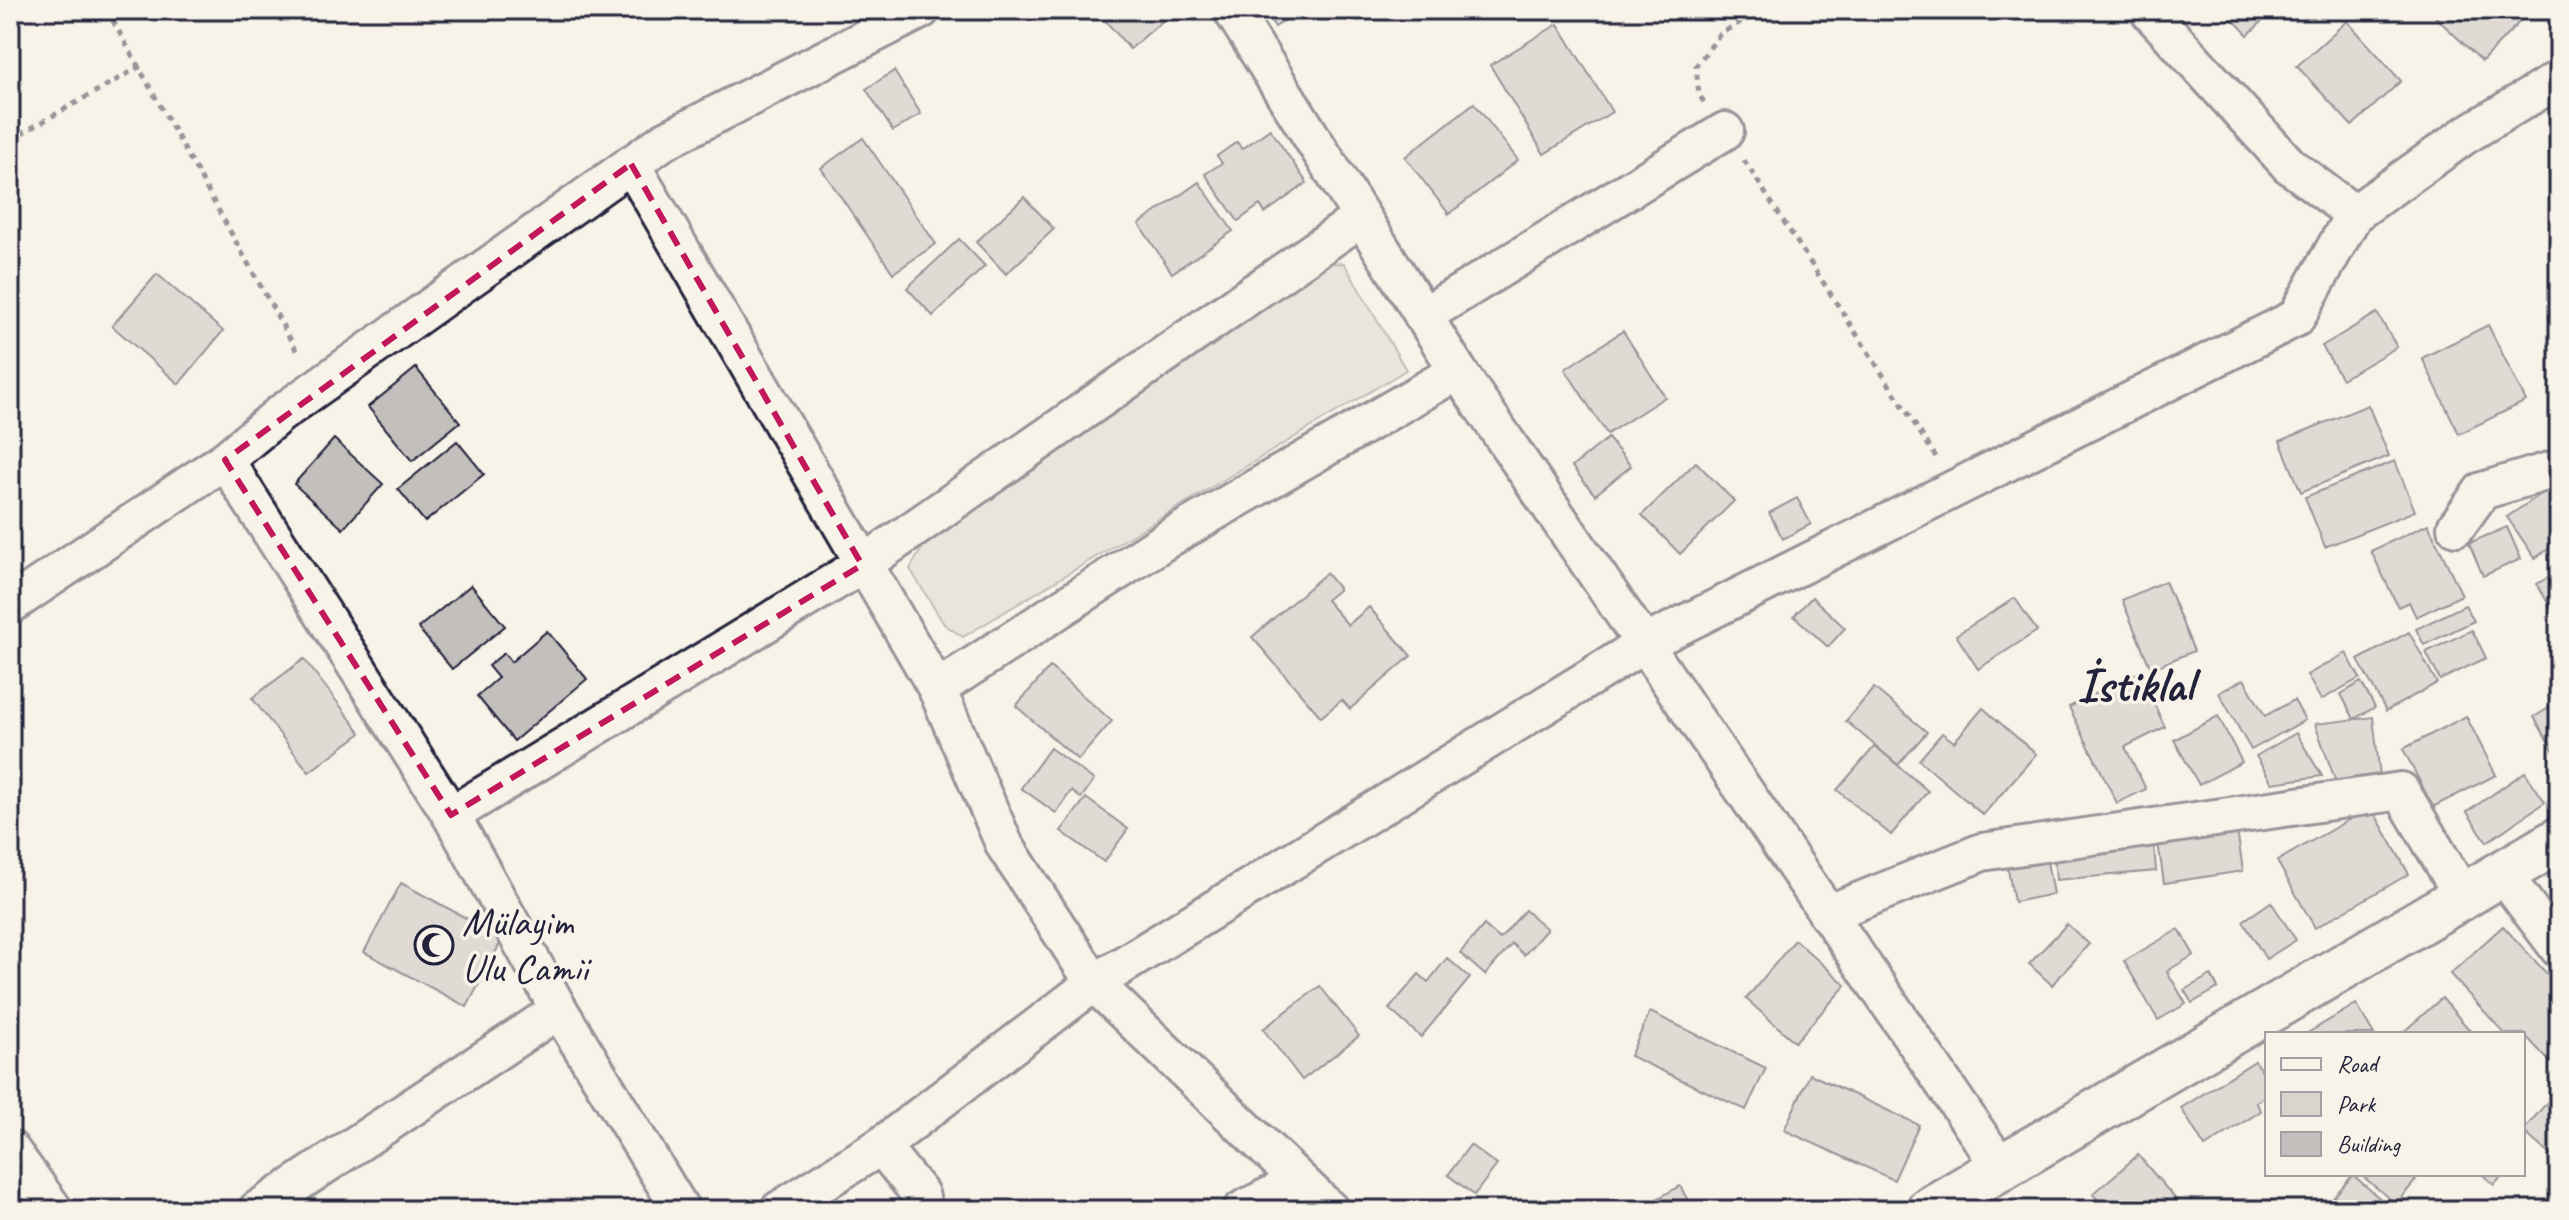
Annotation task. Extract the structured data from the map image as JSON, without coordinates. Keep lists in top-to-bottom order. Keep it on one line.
{"districts":["İstiklal"],"places":{"mosque":["Mülayim Ulu Camii"]},"legend":["Road","Park","Building"]}
